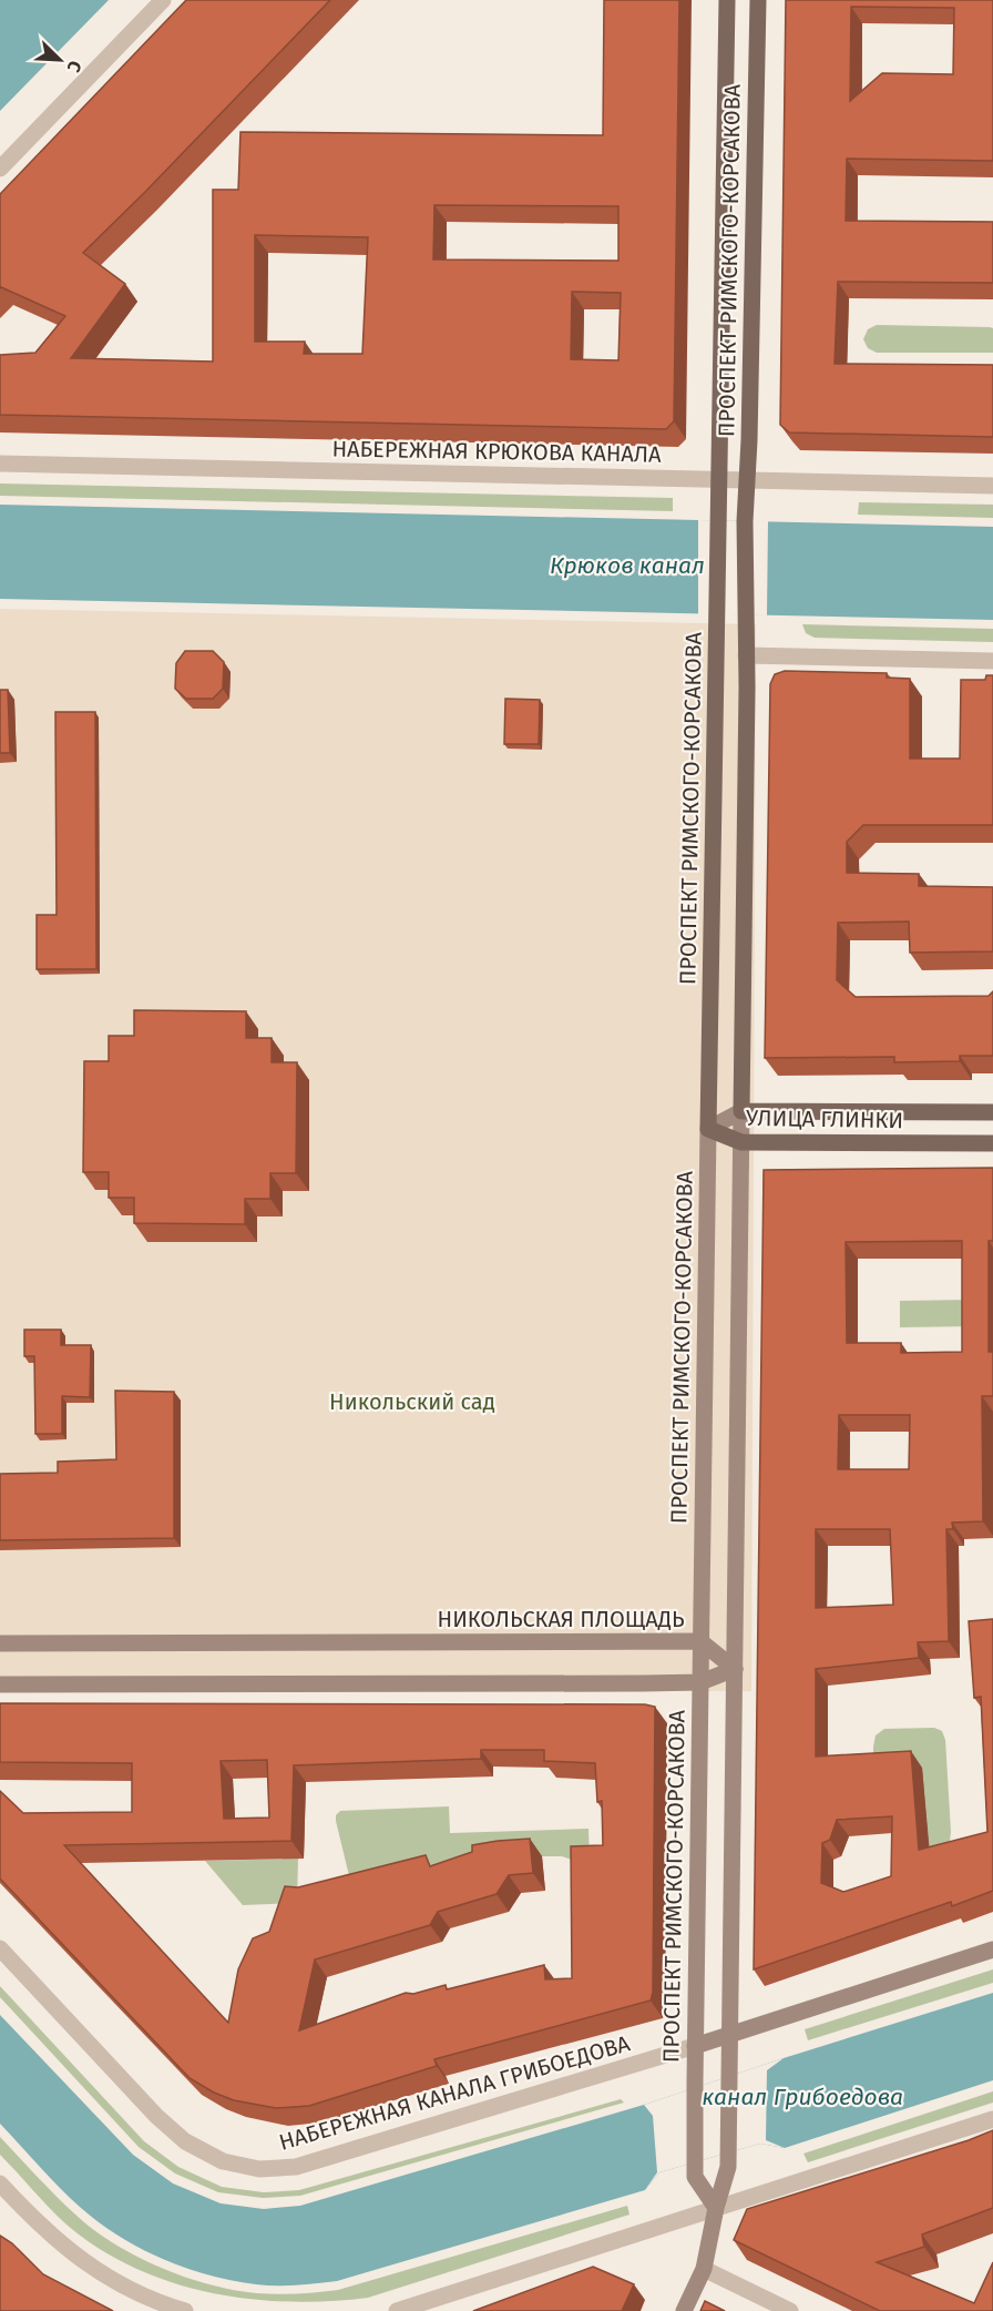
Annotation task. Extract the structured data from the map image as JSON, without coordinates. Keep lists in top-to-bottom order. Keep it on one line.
{"streets":{"main road":["ПРОСПЕКТ РИМСКОГО-КОРСАКОВА","УЛИЦА ГЛИНКИ","НИКОЛЬСКАЯ ПЛОЩАДЬ","НАБЕРЕЖНАЯ КАНАЛА ГРИБОЕДОВА"],"street":["НАБЕРЕЖНАЯ КРЮКОВА КАНАЛА"]},"crossings":[["ПРОСПЕКТ РИМСКОГО-КОРСАКОВА","НАБЕРЕЖНАЯ КРЮКОВА КАНАЛА"],["ПРОСПЕКТ РИМСКОГО-КОРСАКОВА","УЛИЦА ГЛИНКИ"],["ПРОСПЕКТ РИМСКОГО-КОРСАКОВА","НИКОЛЬСКАЯ ПЛОЩАДЬ"],["ПРОСПЕКТ РИМСКОГО-КОРСАКОВА","НАБЕРЕЖНАЯ КАНАЛА ГРИБОЕДОВА"]],"water":["Крюков канал","канал Грибоедова"],"parks":["Никольский сад"],"north":"bottom right"}
